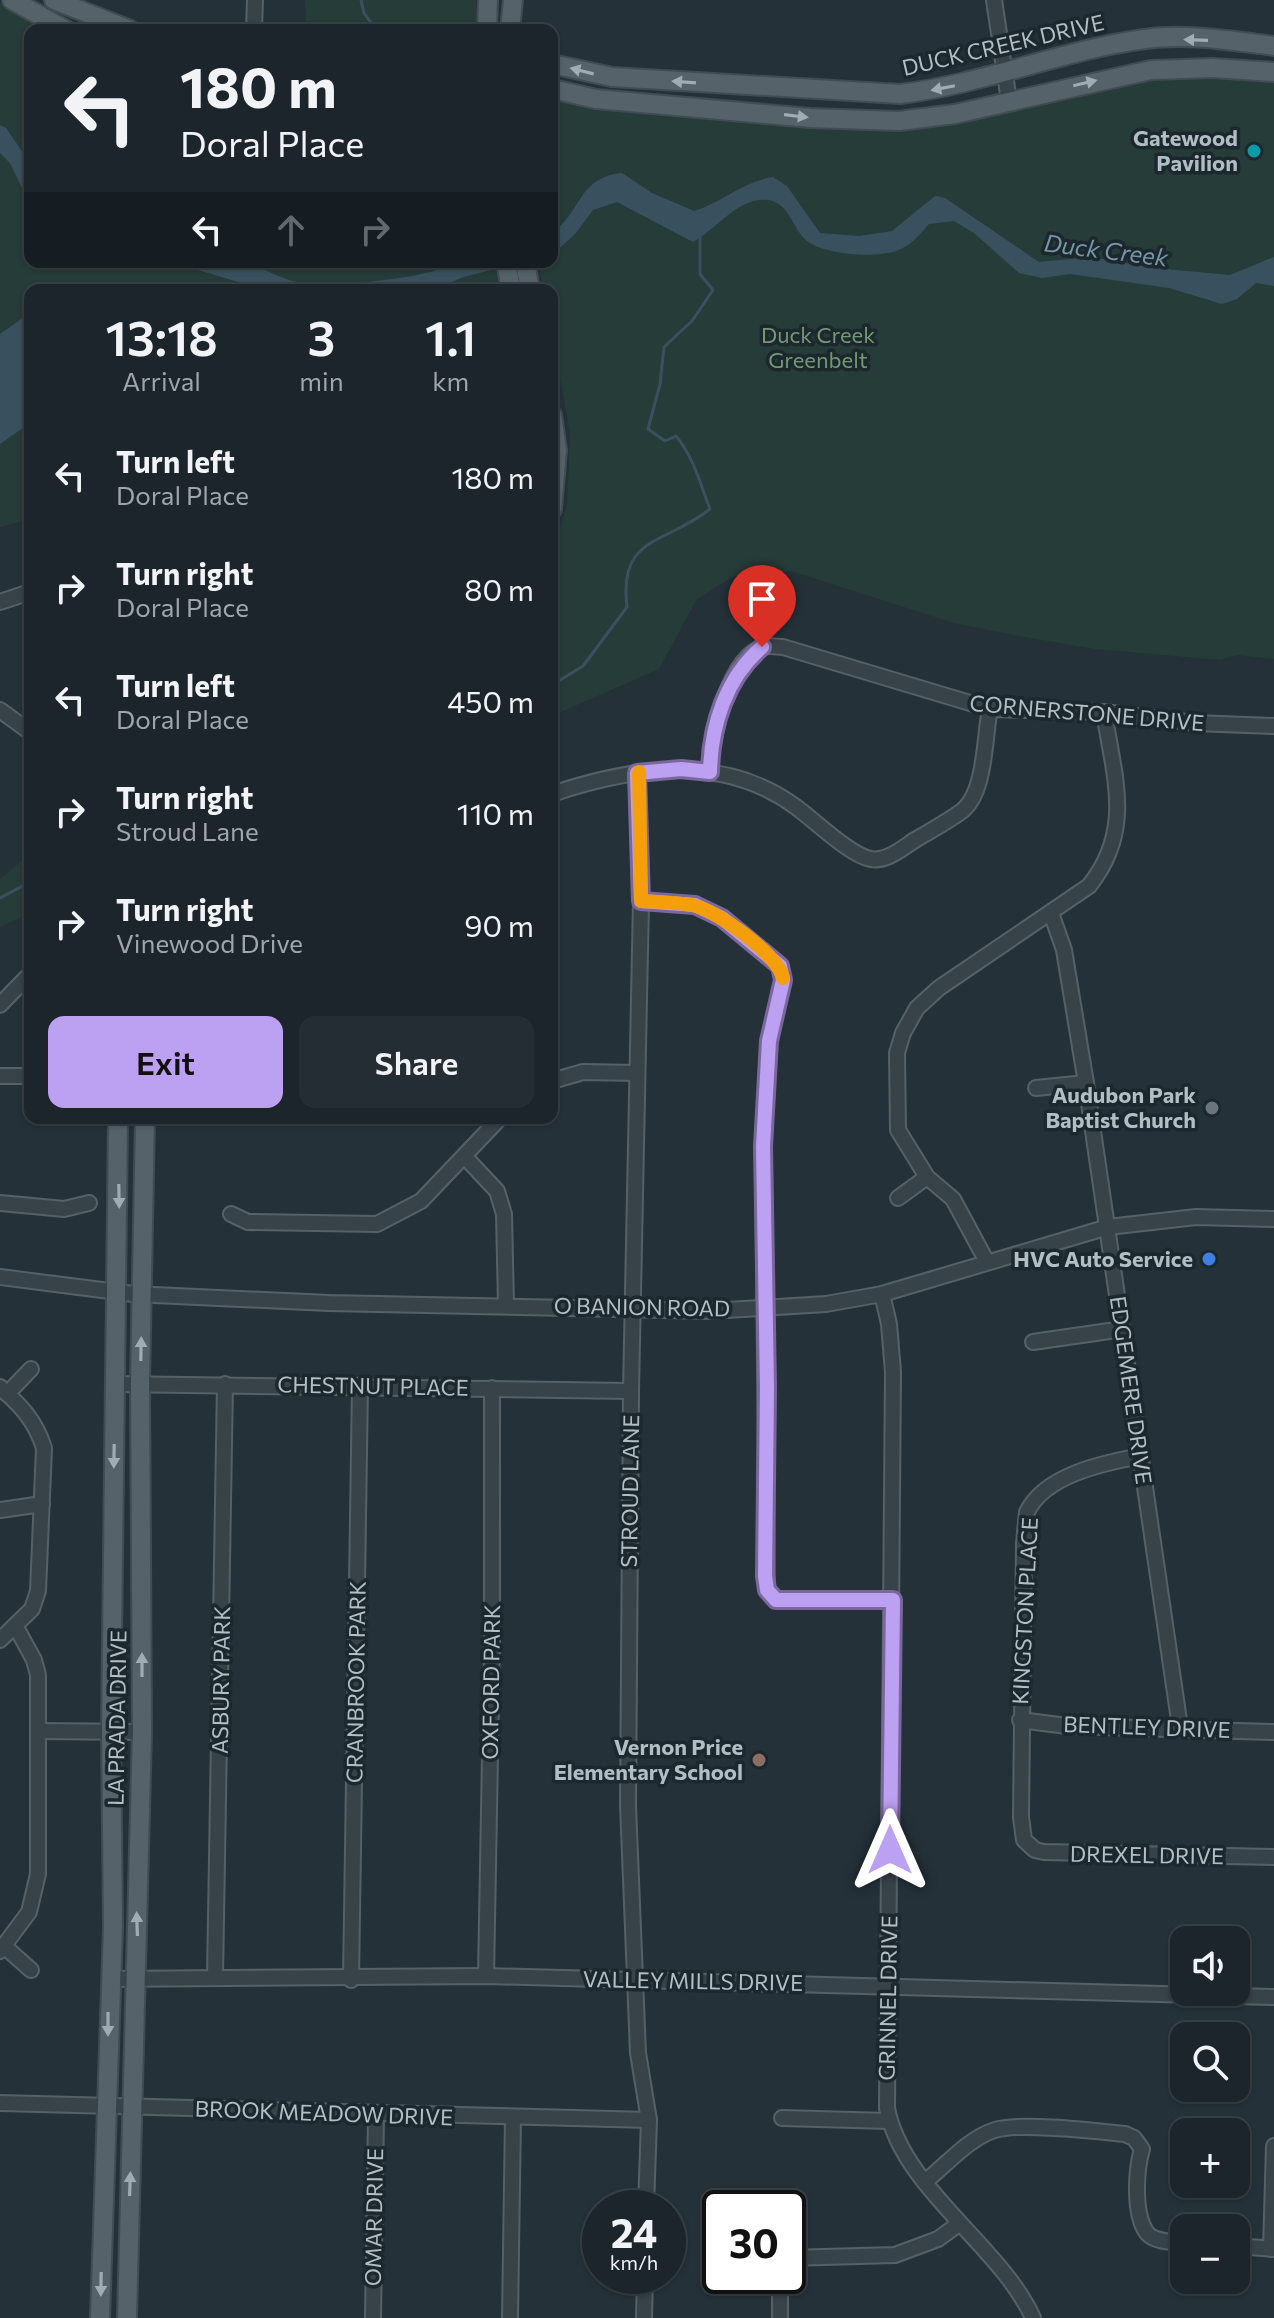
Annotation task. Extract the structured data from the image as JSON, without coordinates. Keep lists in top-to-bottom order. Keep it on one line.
{"streets":{"main road":["DUCK CREEK DRIVE","LA PRADA DRIVE"],"street":["CORNERSTONE DRIVE","O BANION ROAD","CHESTNUT PLACE","EDGEMERE DRIVE","STROUD LANE","KINGSTON PLACE","ASBURY PARK","CRANBROOK PARK","OXFORD PARK","BENTLEY DRIVE","DREXEL DRIVE","VALLEY MILLS DRIVE","GRINNEL DRIVE","BROOK MEADOW DRIVE","OMAR DRIVE"]},"crossings":[["O BANION ROAD","EDGEMERE DRIVE"],["O BANION ROAD","STROUD LANE"],["O BANION ROAD","LA PRADA DRIVE"],["O BANION ROAD","GRINNEL DRIVE"],["CHESTNUT PLACE","STROUD LANE"],["CHESTNUT PLACE","ASBURY PARK"],["CHESTNUT PLACE","CRANBROOK PARK"],["CHESTNUT PLACE","OXFORD PARK"],["CHESTNUT PLACE","LA PRADA DRIVE"],["EDGEMERE DRIVE","KINGSTON PLACE"],["EDGEMERE DRIVE","BENTLEY DRIVE"],["STROUD LANE","VALLEY MILLS DRIVE"],["STROUD LANE","BROOK MEADOW DRIVE"],["KINGSTON PLACE","BENTLEY DRIVE"],["KINGSTON PLACE","DREXEL DRIVE"],["ASBURY PARK","VALLEY MILLS DRIVE"],["CRANBROOK PARK","VALLEY MILLS DRIVE"],["OXFORD PARK","VALLEY MILLS DRIVE"],["LA PRADA DRIVE","VALLEY MILLS DRIVE"],["LA PRADA DRIVE","BROOK MEADOW DRIVE"],["VALLEY MILLS DRIVE","GRINNEL DRIVE"],["BROOK MEADOW DRIVE","OMAR DRIVE"]],"water":["Duck Creek"],"parks":["Duck Creek Greenbelt"],"places":["Gatewood Pavilion","Audubon Park Baptist Church","HVC Auto Service","Vernon Price Elementary School"],"page":{"turn":["180 m","Doral Place"],"eta":["13:18","Arrival","3","min","1.1","km"],"list":[{"name":"Turn left","note":"Doral Place","value":"180 m"},{"name":"Turn right","note":"Doral Place","value":"80 m"},{"name":"Turn left","note":"Doral Place","value":"450 m"},{"name":"Turn right","note":"Stroud Lane","value":"110 m"},{"name":"Turn right","note":"Vinewood Drive","value":"90 m"}],"buttons":["Exit","Share"],"map_buttons":["+","−"],"speed":"24 km/h","limit":"30"}}
